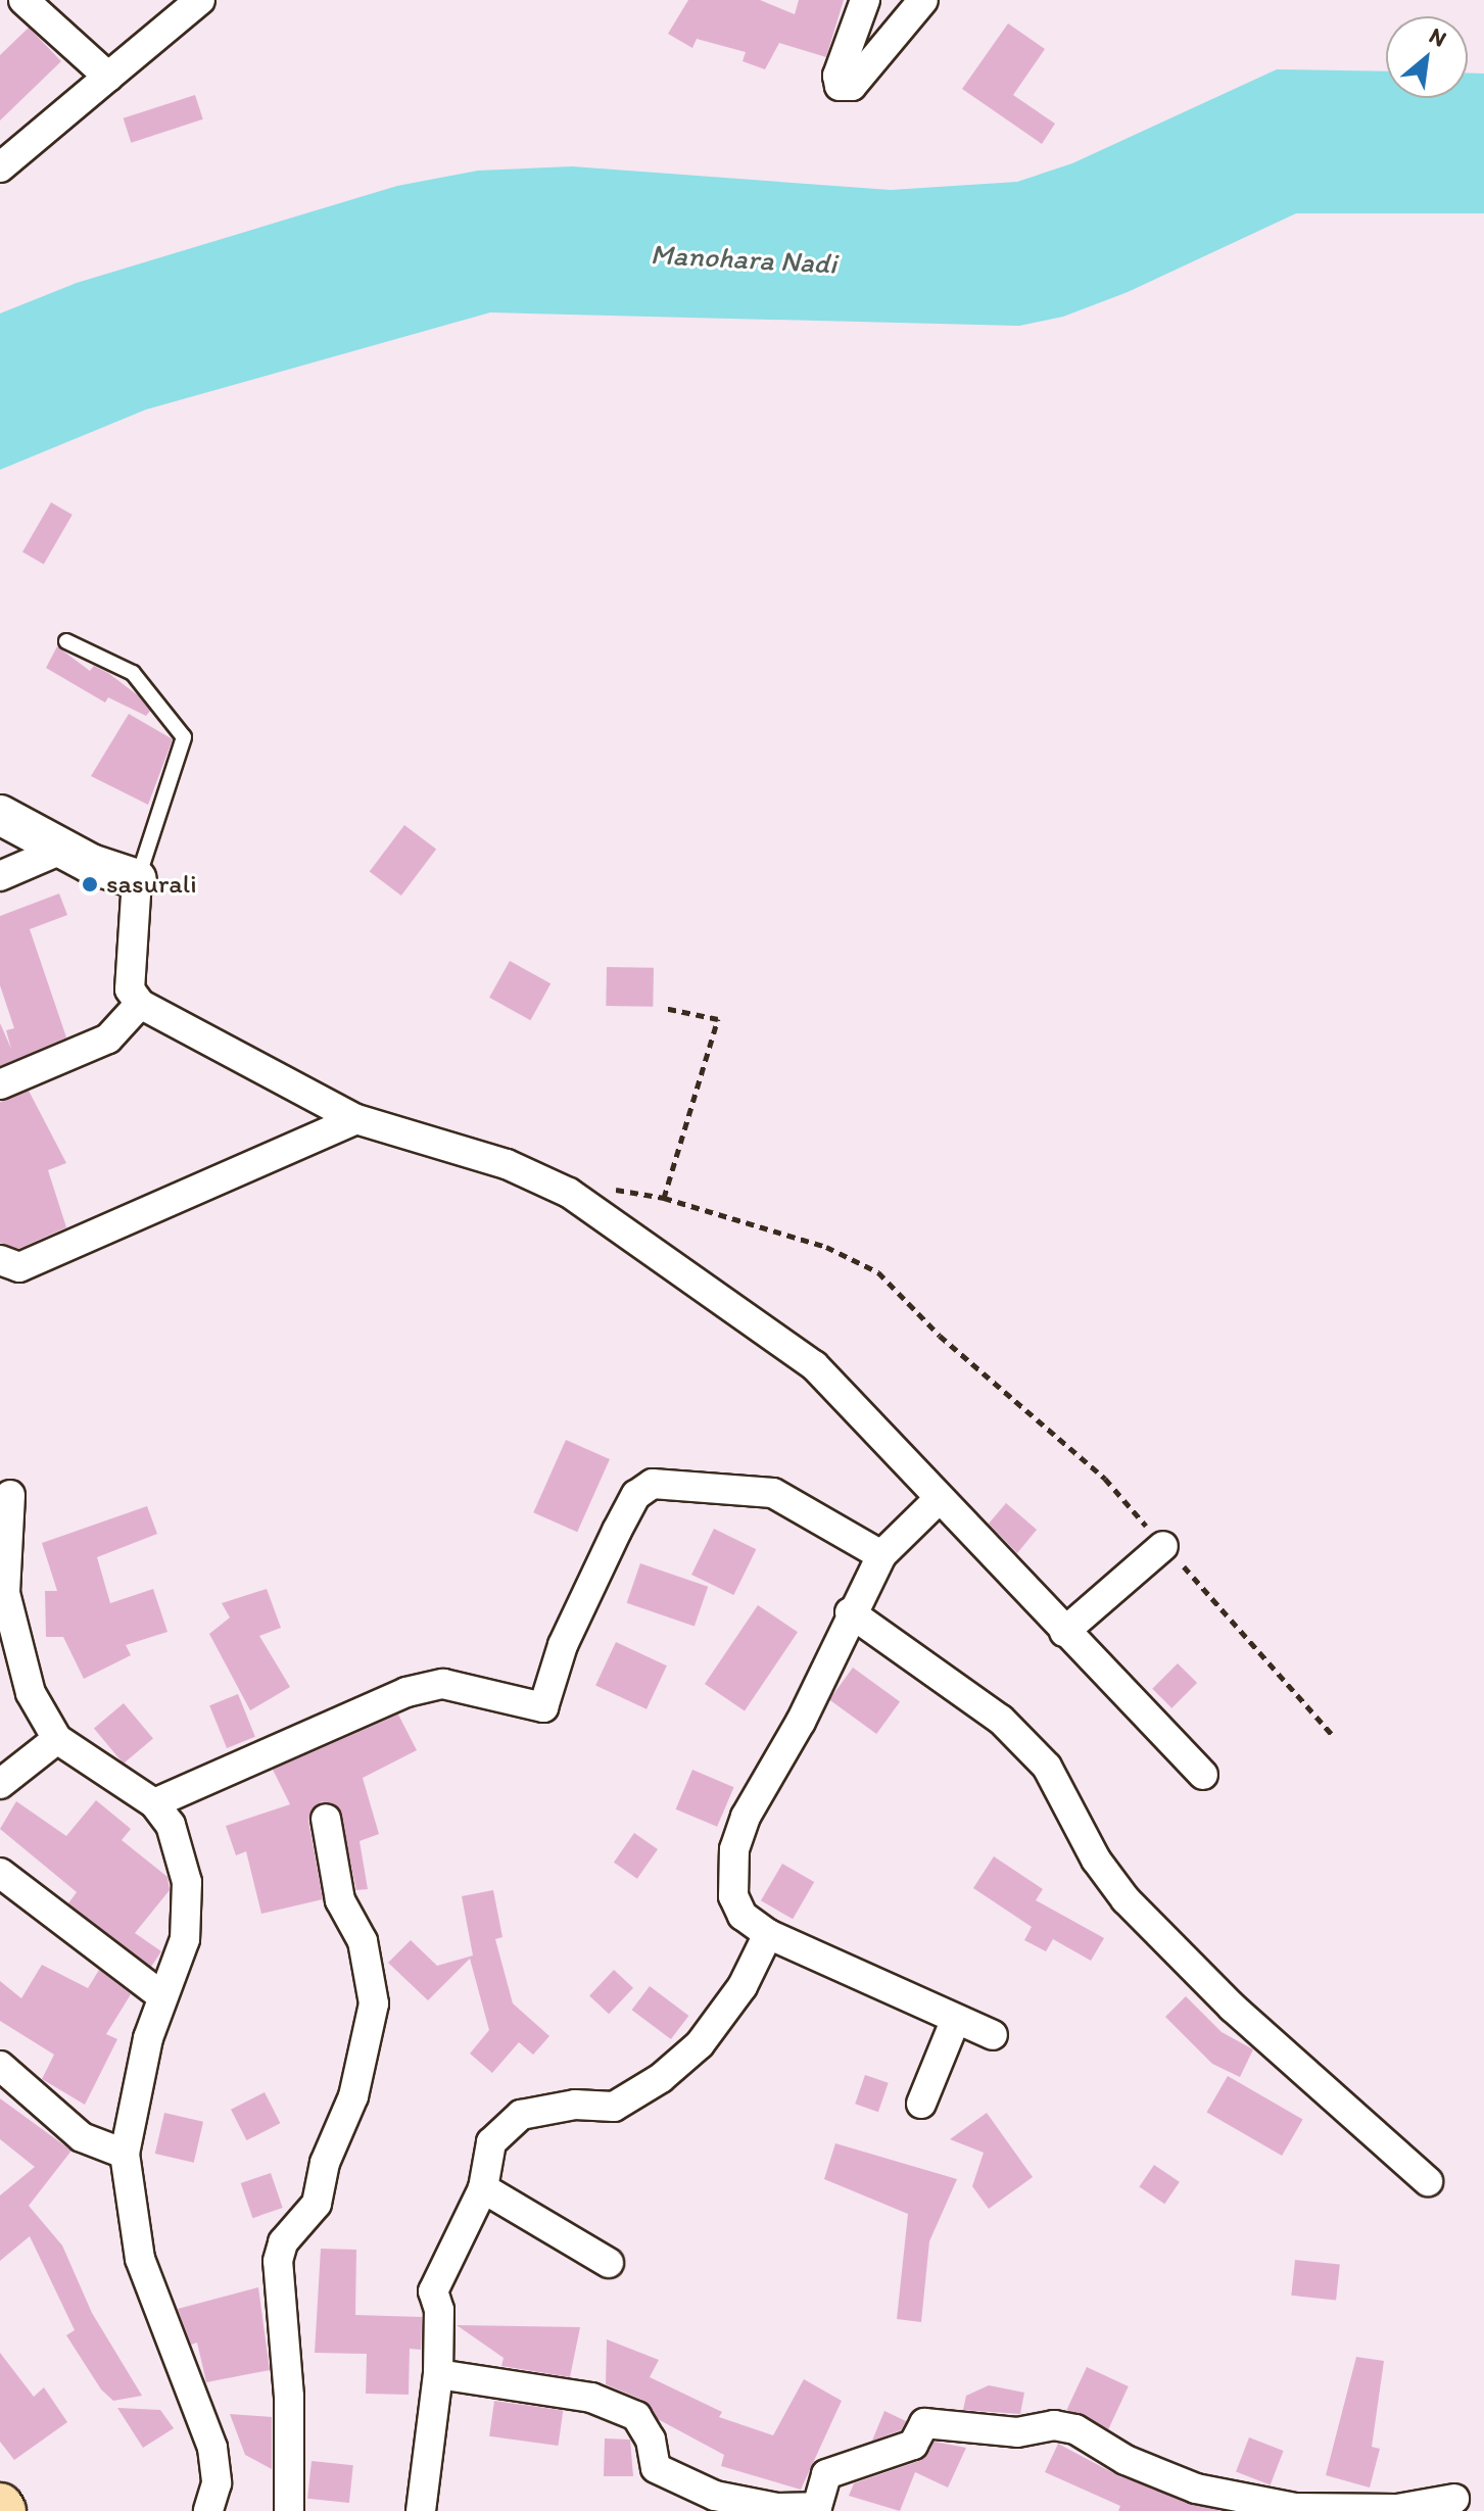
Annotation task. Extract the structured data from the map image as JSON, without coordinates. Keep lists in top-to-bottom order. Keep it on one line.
{"water":["Manohara Nadi"],"places":["sasurali"],"north":"top right"}
